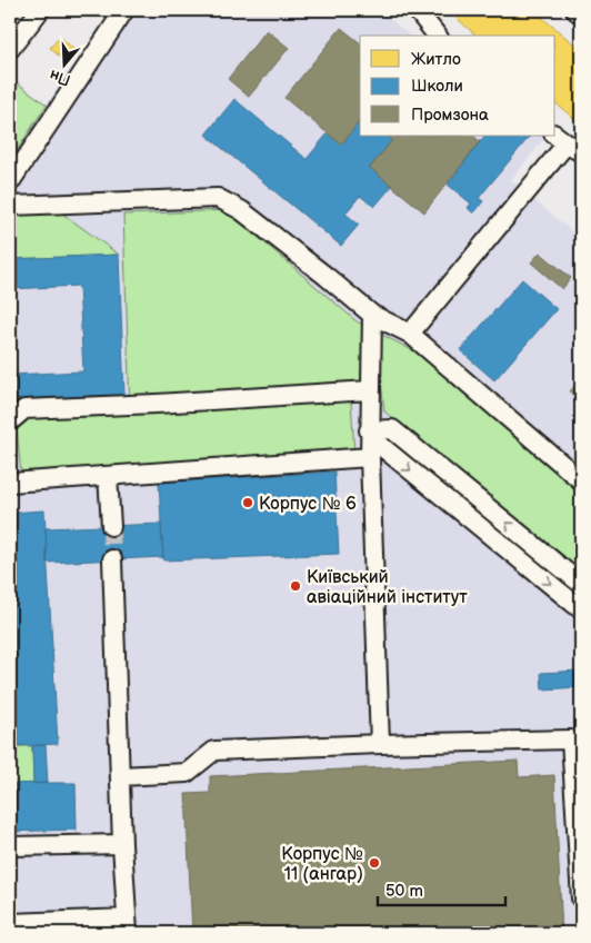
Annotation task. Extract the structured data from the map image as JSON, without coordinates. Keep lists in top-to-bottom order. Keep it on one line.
{"places":["Корпус № 6","Київський авіаційний інститут","Корпус № 11 (ангар)"],"legend":["Житло","Школи","Промзона"],"scale_bar":"50 m","north":"bottom"}
